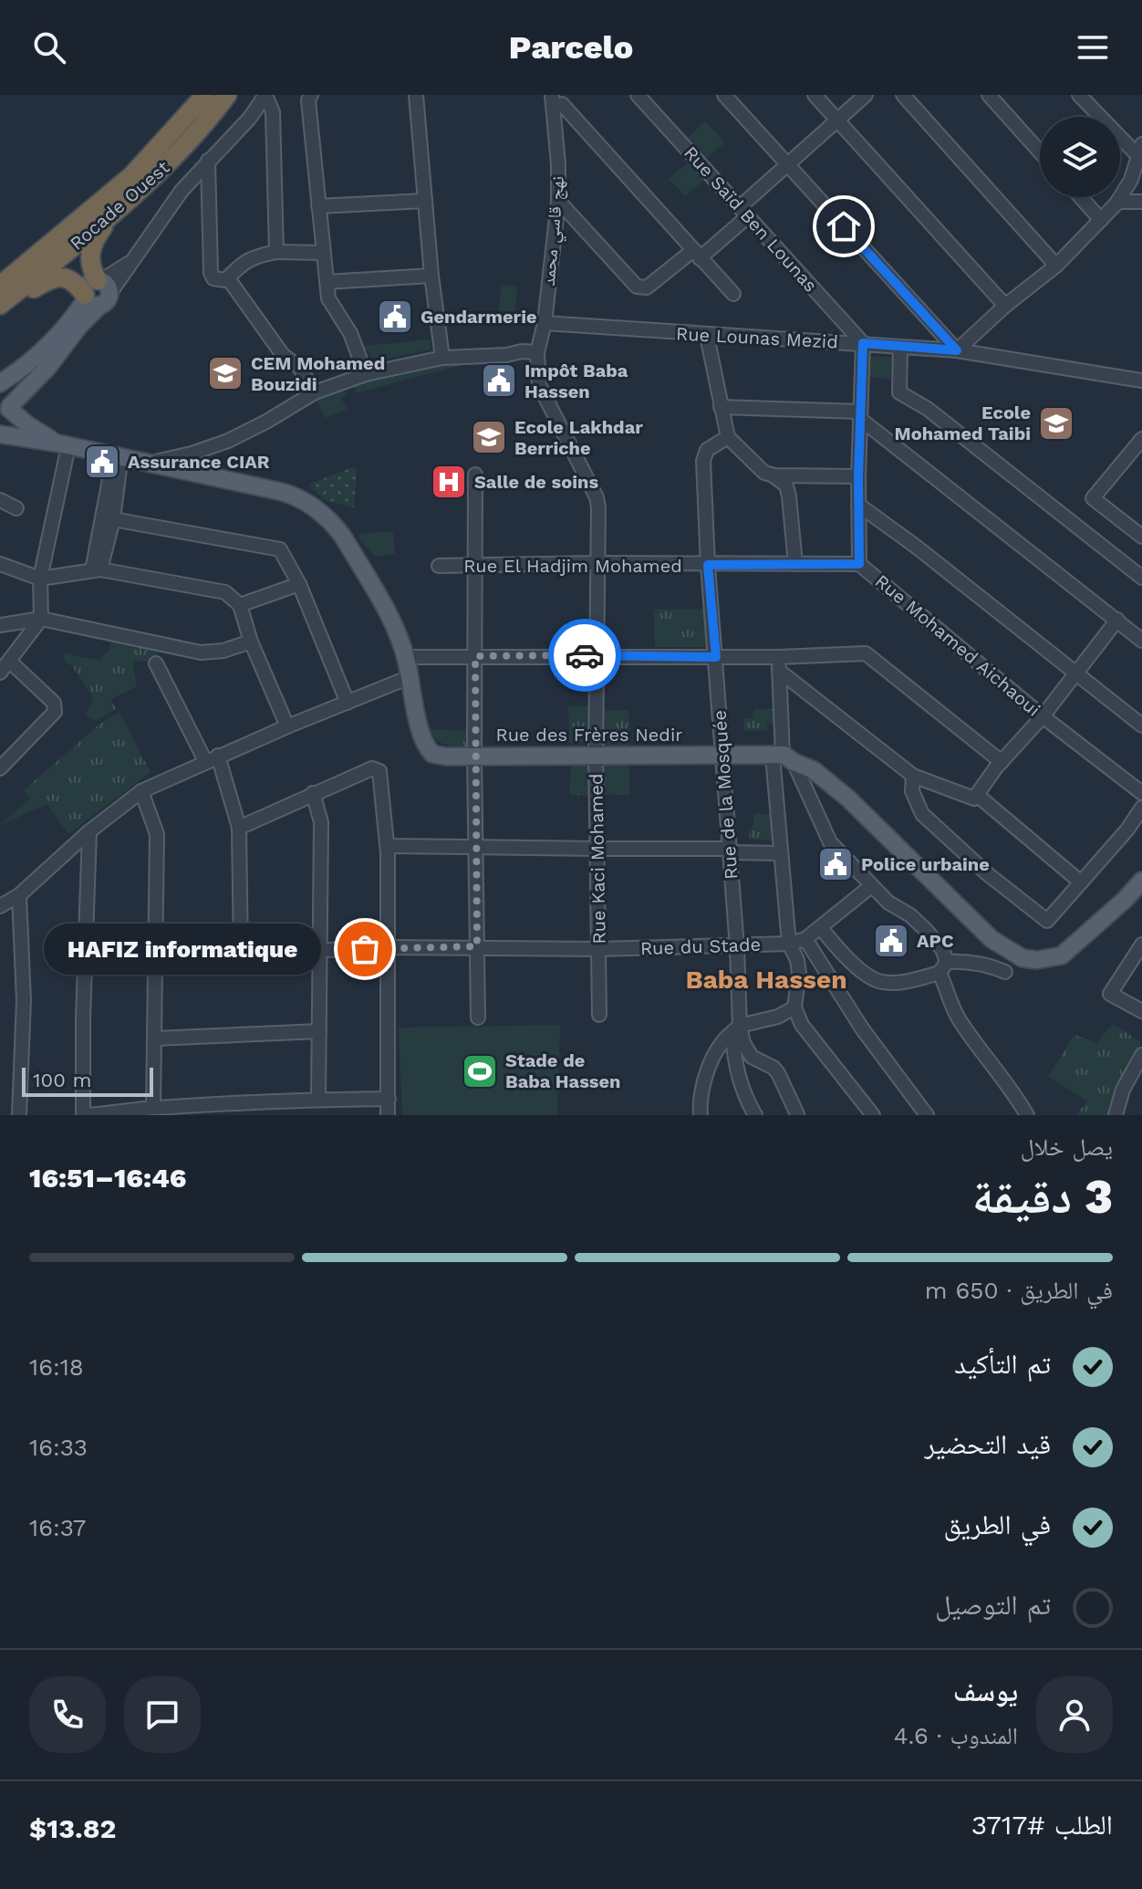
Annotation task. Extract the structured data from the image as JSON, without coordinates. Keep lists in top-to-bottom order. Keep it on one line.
{"streets":{"highway":["Rocade Ouest"],"main road":["Rue des Frères Nedir"],"street":["Rue Saïd Ben Lounas","نهج قاسي محمد","Rue Lounas Mezid","Rue El Hadjim Mohamed","Rue Mohamed Aichaoui","Rue de la Mosquée","Rue Kaci Mohamed","Rue du Stade"]},"crossings":[["Rue Saïd Ben Lounas","Rue Lounas Mezid"],["نهج قاسي محمد","Rue Lounas Mezid"],["نهج قاسي محمد","Rue Kaci Mohamed"],["Rue Lounas Mezid","Rue Kaci Mohamed"],["Rue El Hadjim Mohamed","Rue Mohamed Aichaoui"],["Rue El Hadjim Mohamed","Rue de la Mosquée"],["Rue El Hadjim Mohamed","Rue Kaci Mohamed"],["Rue Mohamed Aichaoui","Rue de la Mosquée"],["Rue des Frères Nedir","Rue de la Mosquée"],["Rue des Frères Nedir","Rue Kaci Mohamed"],["Rue de la Mosquée","Rue du Stade"],["Rue Kaci Mohamed","Rue du Stade"]],"districts":["Baba Hassen"],"places":{"public building":["Gendarmerie","Impôt Baba Hassen","Assurance CIAR","Police urbaine","APC"],"school or university":["CEM Mohamed Bouzidi","Ecole Mohamed Taibi","Ecole Lakhdar Berriche"],"hospital":["Salle de soins"],"other":["HAFIZ informatique"],"sports":["Stade de Baba Hassen"]},"scale_bar":"100 m","page":{"header":"Parcelo","bubble":"HAFIZ informatique","scale":"100 m","heading":["3 دقيقة","يصل خلال","16:46–16:51"],"panel":["يوسف","المندوب · 4.6","الطلب #3717","$13.82"],"bar":"في الطريق · 650 m","list":[["تم التأكيد","16:18"],["قيد التحضير","16:33"],["في الطريق","16:37"],"تم التوصيل"]}}
